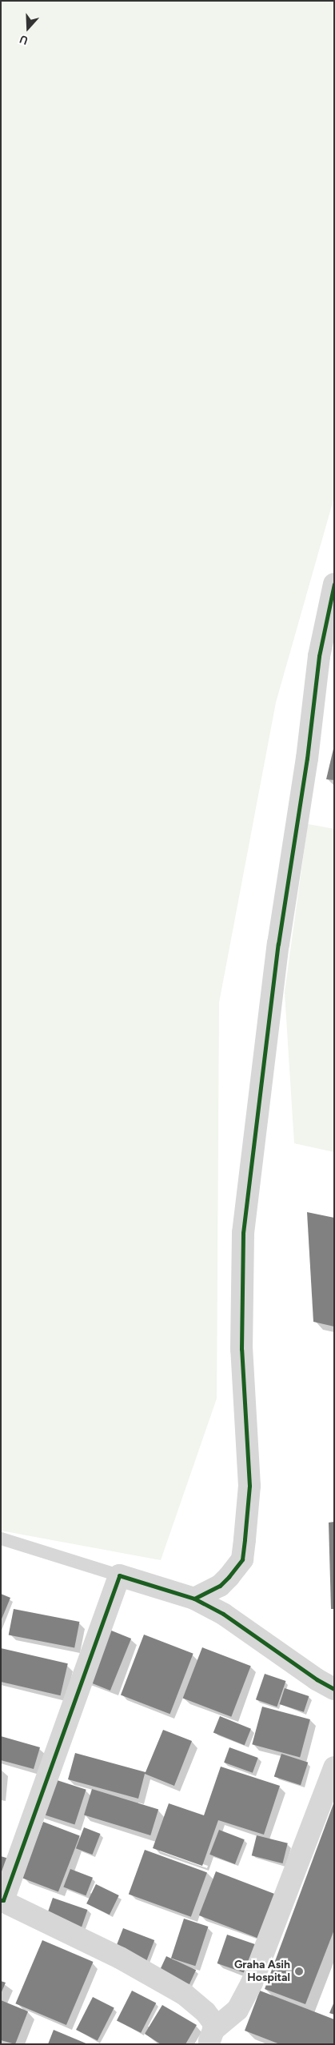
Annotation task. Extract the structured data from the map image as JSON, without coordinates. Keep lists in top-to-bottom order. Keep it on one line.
{"places":["Graha Asih Hospital"],"north":"bottom"}
